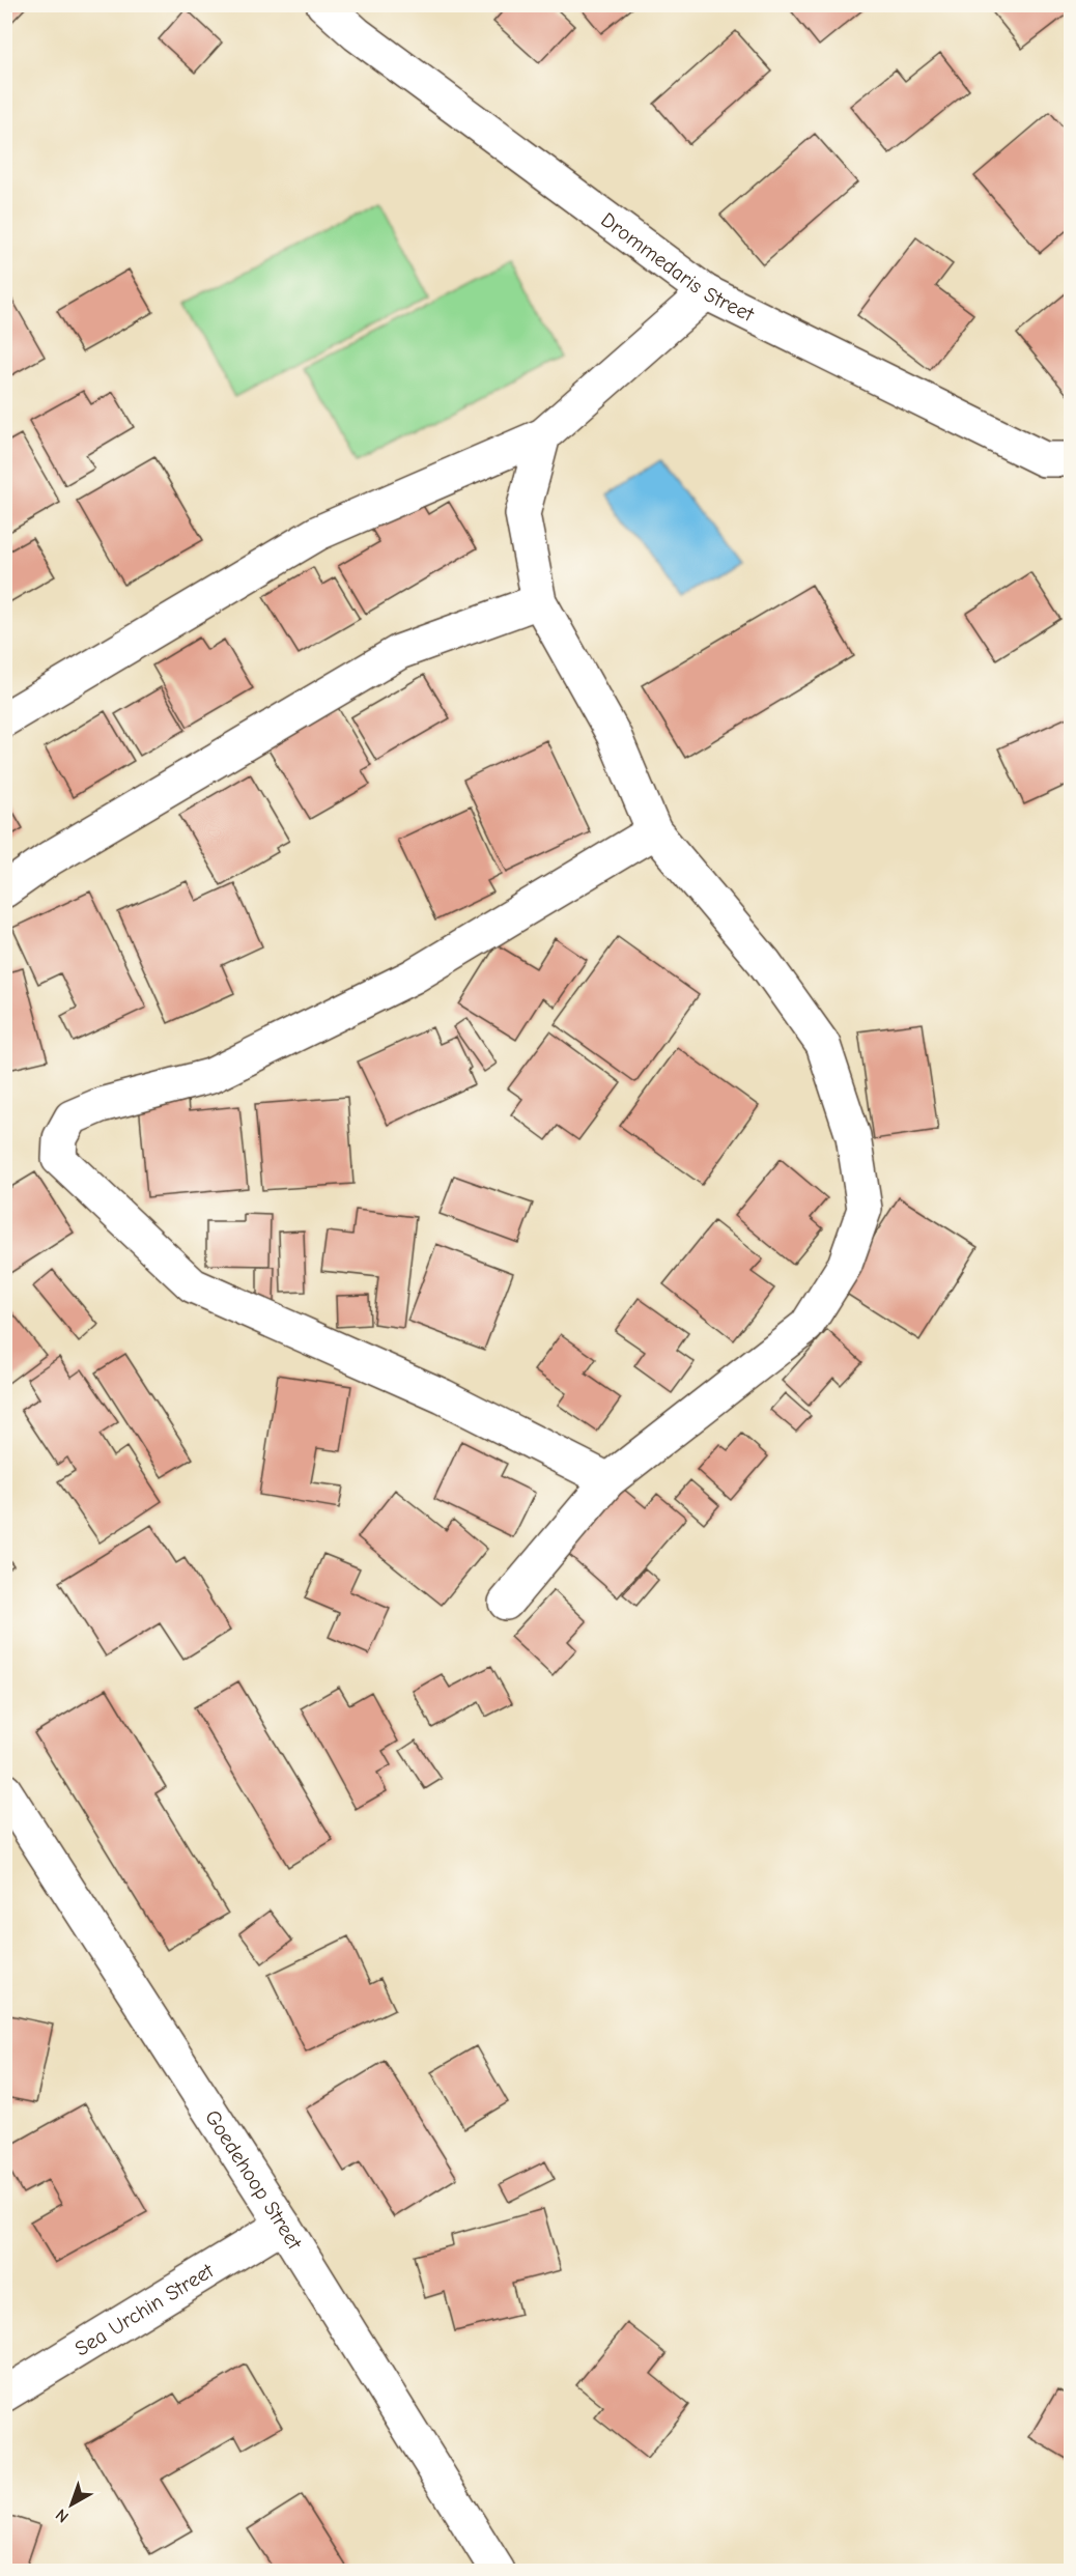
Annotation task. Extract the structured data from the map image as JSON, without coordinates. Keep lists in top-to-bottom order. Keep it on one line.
{"streets":{"street":["Drommedaris Street","Goedehoop Street","Sea Urchin Street"]},"crossings":[["Goedehoop Street","Sea Urchin Street"]],"north":"bottom left"}
